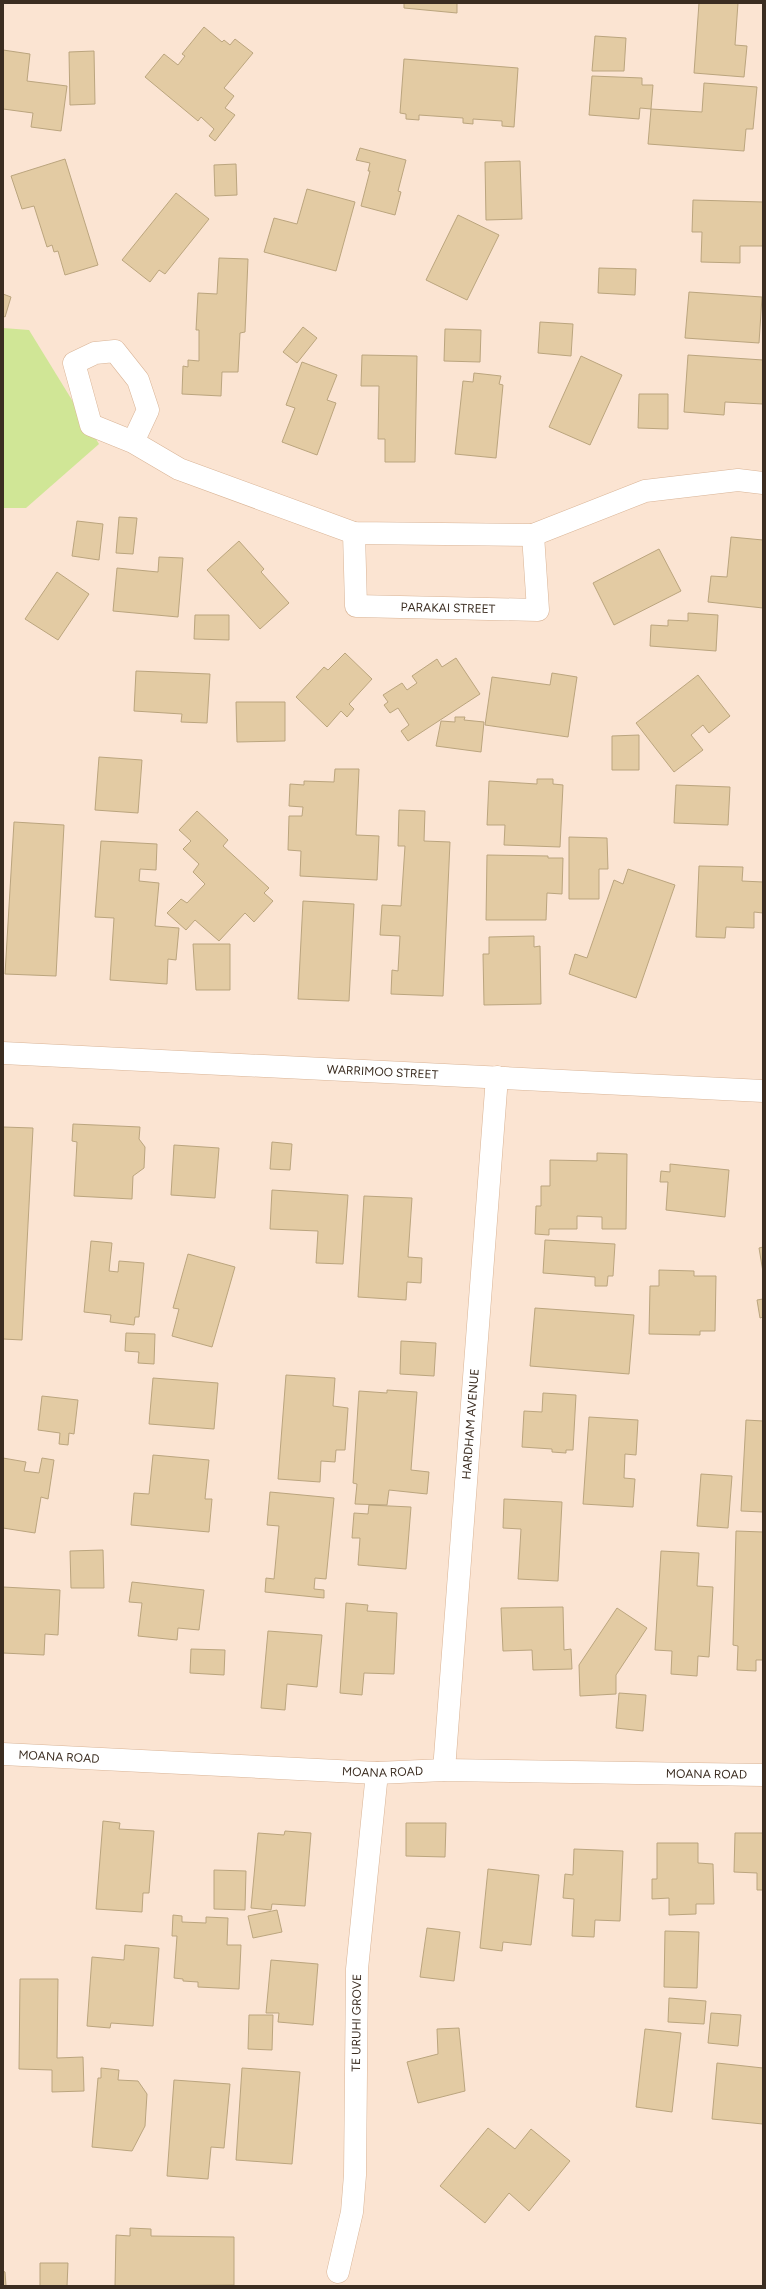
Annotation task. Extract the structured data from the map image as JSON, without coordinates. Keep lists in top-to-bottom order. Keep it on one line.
{"streets":{"street":["PARAKAI STREET","WARRIMOO STREET","HARDHAM AVENUE","MOANA ROAD","TE URUHI GROVE"]},"crossings":[["WARRIMOO STREET","HARDHAM AVENUE"],["HARDHAM AVENUE","MOANA ROAD"],["MOANA ROAD","TE URUHI GROVE"]]}
